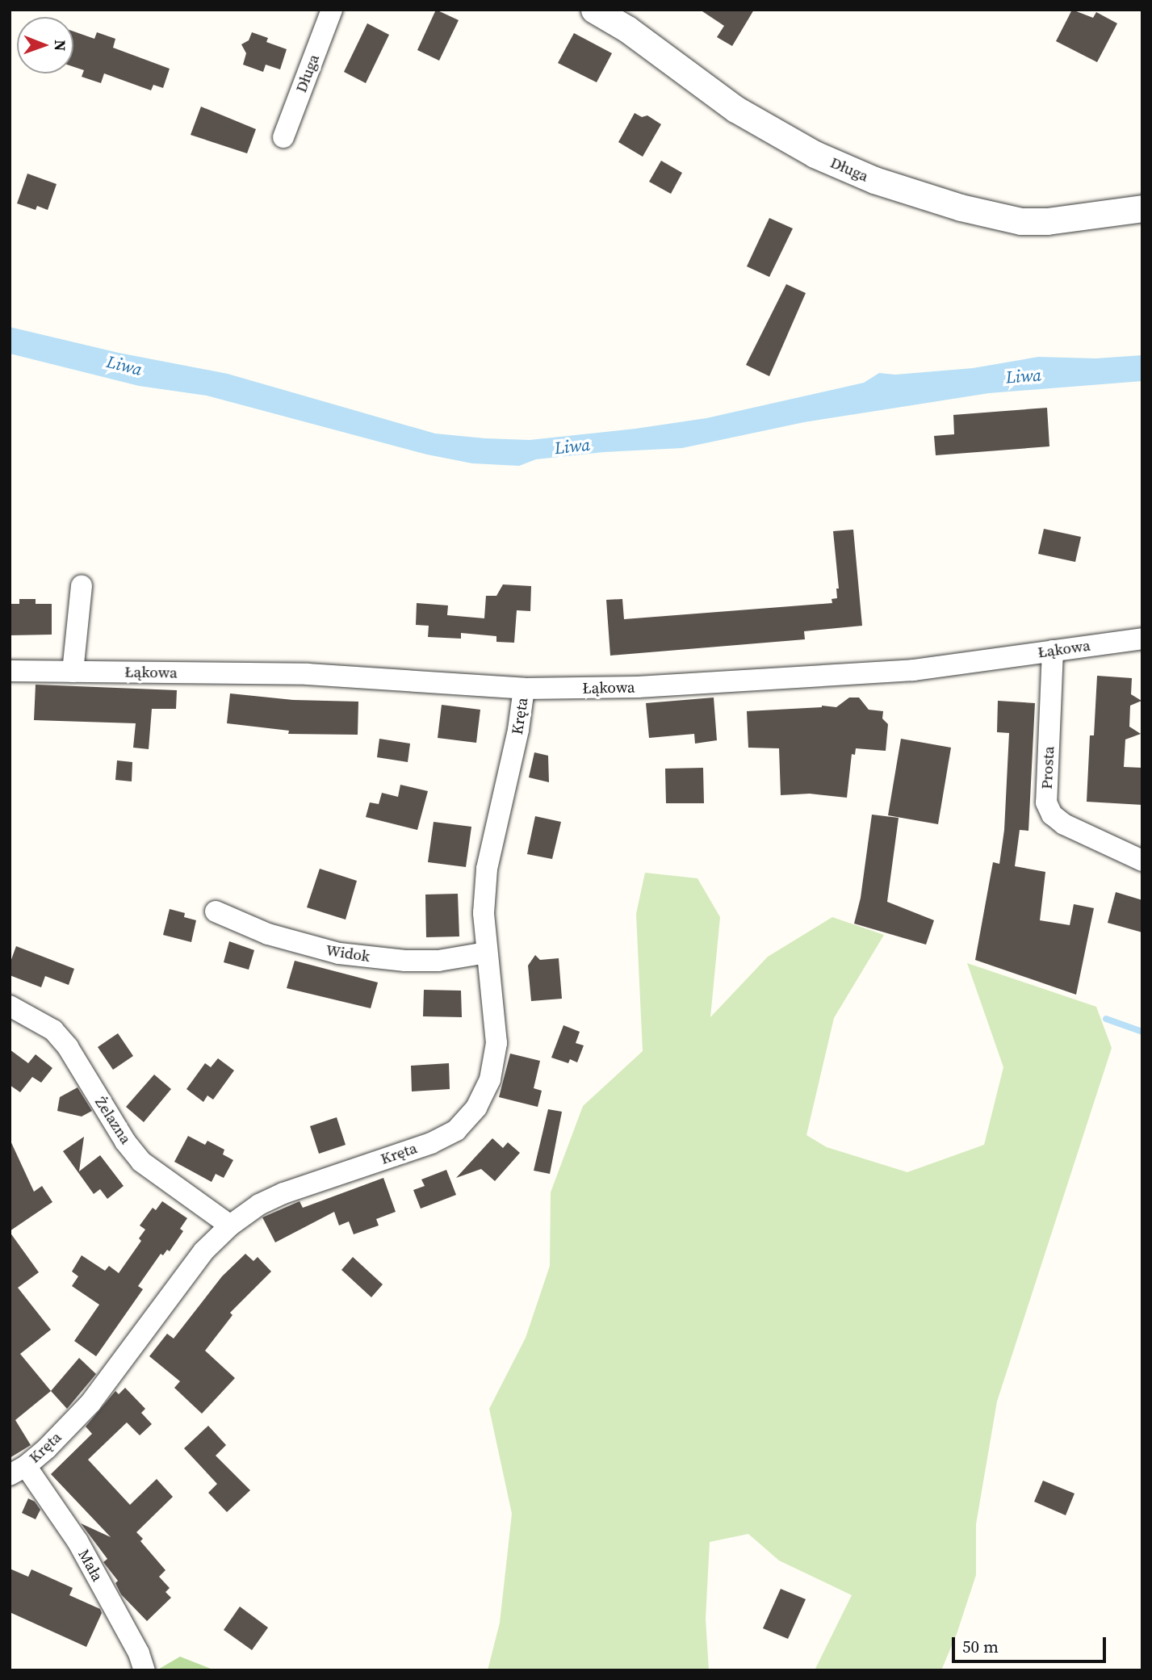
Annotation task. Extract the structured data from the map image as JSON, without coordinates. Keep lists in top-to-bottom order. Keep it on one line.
{"streets":{"street":["Długa","Łąkowa","Kręta","Prosta","Widok","Żelazna","Mała"]},"crossings":[["Łąkowa","Kręta"],["Łąkowa","Prosta"],["Kręta","Widok"],["Kręta","Żelazna"],["Kręta","Mała"]],"water":["Liwa"],"scale_bar":"50 m","north":"right"}
